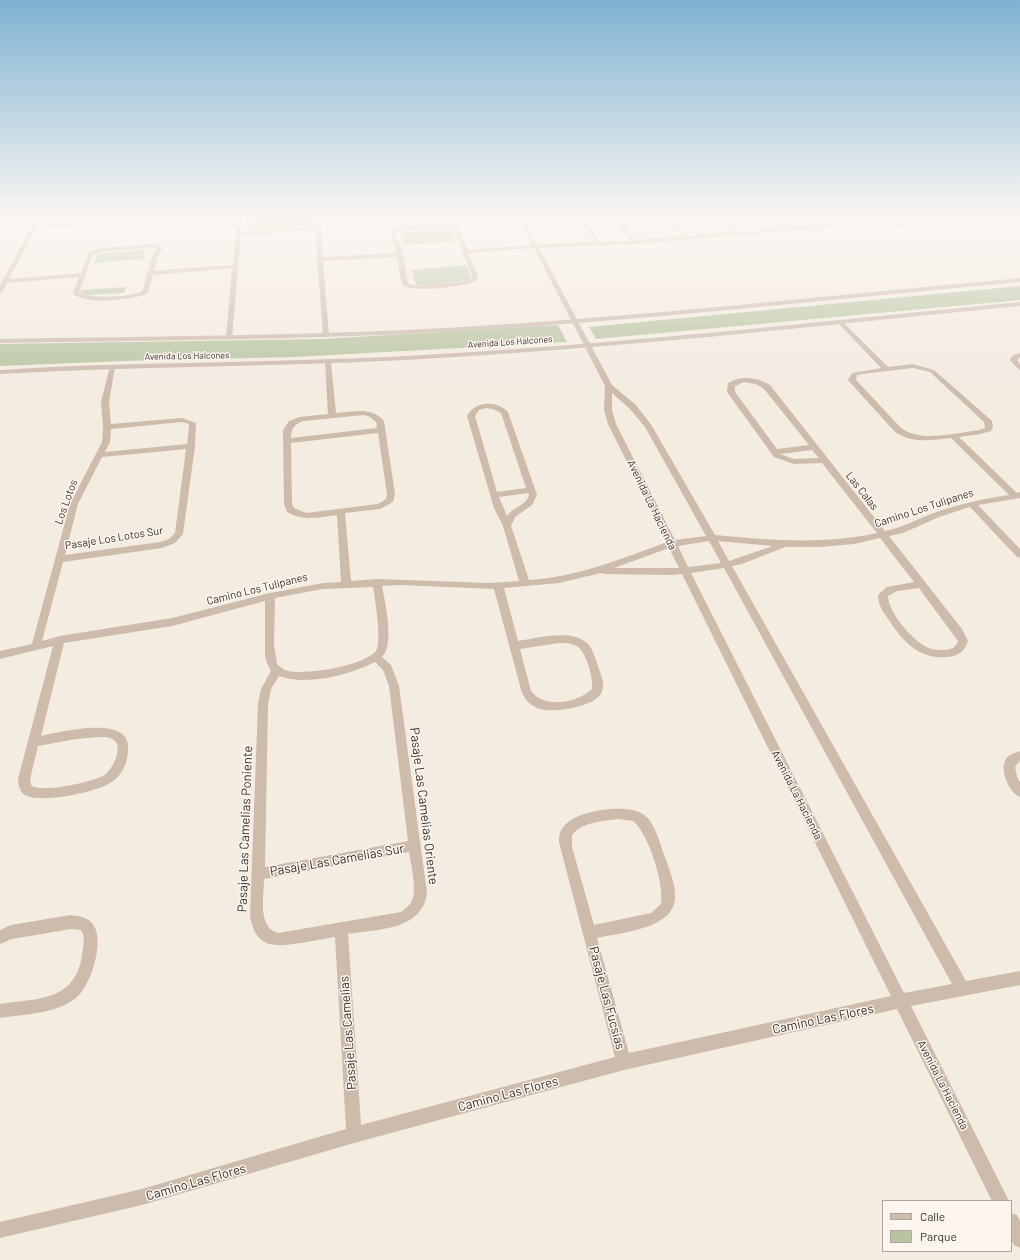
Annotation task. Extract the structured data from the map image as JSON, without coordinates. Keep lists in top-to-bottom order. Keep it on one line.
{"streets":{"street":["Avenida Los Halcones","Las Calas","Los Lotos","Avenida La Hacienda","Camino Los Tulipanes","Pasaje Los Lotos Sur","Pasaje Las Camelias Oriente","Pasaje Las Camelias Poniente","Pasaje Las Camelias Sur","Pasaje Las Fucsias","Camino Las Flores","Pasaje Las Camelias"]},"crossings":[["Avenida Los Halcones","Los Lotos"],["Avenida Los Halcones","Avenida La Hacienda"],["Las Calas","Camino Los Tulipanes"],["Los Lotos","Camino Los Tulipanes"],["Los Lotos","Pasaje Los Lotos Sur"],["Avenida La Hacienda","Camino Los Tulipanes"],["Avenida La Hacienda","Camino Las Flores"],["Pasaje Las Camelias Oriente","Pasaje Las Camelias Poniente"],["Pasaje Las Camelias Oriente","Pasaje Las Camelias Sur"],["Pasaje Las Camelias Oriente","Pasaje Las Camelias"],["Pasaje Las Camelias Poniente","Pasaje Las Camelias Sur"],["Pasaje Las Camelias Poniente","Pasaje Las Camelias"],["Pasaje Las Fucsias","Camino Las Flores"],["Camino Las Flores","Pasaje Las Camelias"]],"legend":["Calle","Parque"]}
